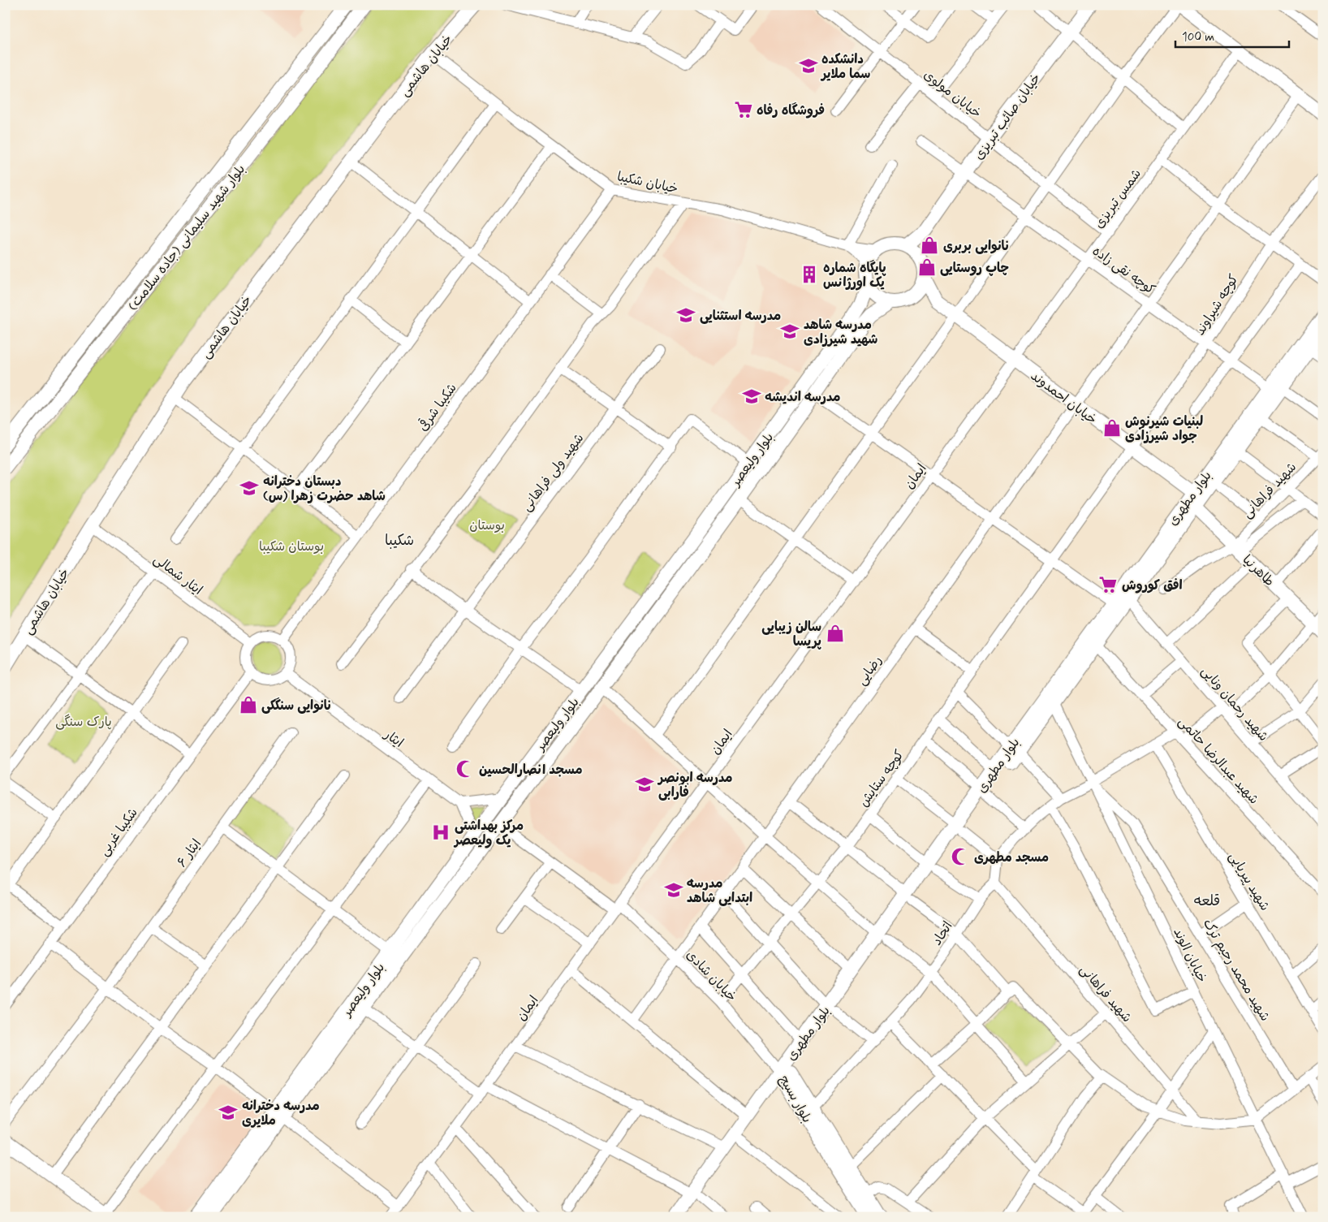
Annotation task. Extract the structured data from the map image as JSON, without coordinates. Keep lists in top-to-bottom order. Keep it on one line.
{"streets":{"main road":["خیابان هاشمی","خیابان صائب تبریزی","بلوار شهید سلیمانی (جاده سلامت)","خیابان احمدوند","بلوار ولیعصر","بلوار مطهری","طاهرنیا","بلوار بسیج"],"street":["خیابان مولوی","خیابان شکیبا","شمس تبریزی","کوچه نقی زاده","کوچه شیراوند","شکیبا شرقی","شهید ولی فراهانی","ایمان","شهید فراهانی","ایثار شمالی","رضایی","شهید رحمان ونایی","ایثار","شهید عبدالرضا حاتمی","کوچه ستایش","شکیبا غربی","ایثار ۶","شهید پیریایی","اتحاد","خیابان الوند","شهید محمد رحیم ترک","خیابان شادی"]},"crossings":[["خیابان هاشمی","خیابان شکیبا"],["خیابان هاشمی","ایثار شمالی"],["خیابان مولوی","خیابان صائب تبریزی"],["خیابان مولوی","شمس تبریزی"],["خیابان صائب تبریزی","کوچه نقی زاده"],["خیابان شکیبا","شکیبا شرقی"],["خیابان شکیبا","بلوار ولیعصر"],["شمس تبریزی","کوچه نقی زاده"],["شمس تبریزی","خیابان احمدوند"],["شمس تبریزی","ایمان"],["کوچه نقی زاده","کوچه شیراوند"],["کوچه نقی زاده","بلوار مطهری"],["کوچه نقی زاده","رضایی"],["کوچه شیراوند","خیابان احمدوند"],["کوچه شیراوند","کوچه ستایش"],["خیابان احمدوند","ایمان"],["خیابان احمدوند","بلوار مطهری"],["خیابان احمدوند","رضایی"],["شکیبا شرقی","ایثار شمالی"],["شکیبا شرقی","ایثار"],["شکیبا شرقی","شکیبا غربی"],["بلوار ولیعصر","خیابان شادی"],["ایمان","خیابان شادی"],["شهید فراهانی","طاهرنیا"],["شهید فراهانی","اتحاد"],["بلوار مطهری","طاهرنیا"],["بلوار مطهری","شهید رحمان ونایی"],["بلوار مطهری","شهید عبدالرضا حاتمی"],["بلوار مطهری","خیابان الوند"],["بلوار مطهری","خیابان شادی"],["بلوار مطهری","بلوار بسیج"],["ایثار شمالی","ایثار"],["ایثار شمالی","شکیبا غربی"],["رضایی","خیابان شادی"],["ایثار","شکیبا غربی"],["کوچه ستایش","خیابان شادی"],["اتحاد","بلوار بسیج"],["خیابان الوند","شهید محمد رحیم ترک"],["خیابان شادی","بلوار بسیج"]],"districts":["شکیبا","قلعه"],"parks":["بوستان","بوستان شکیبا","پارک سنگی"],"places":{"school or university":["دانشکده سما ملایر","مدرسه استثنایی","مدرسه شاهد شهید شیرزادی","مدرسه اندیشه","دبستان دخترانه شاهد حضرت زهرا (س)","مدرسه ابونصر فارابی","مدرسه ابتدایی شاهد","مدرسه دخترانه ملایری"],"supermarket":["فروشگاه رفاه","افق کوروش"],"shop":["نانوایی بربری","چاپ روستایی","لبنیات شیرنوش جواد شیرزادی","سالن زیبایی پریسا","نانوایی سنگکی"],"building":["پایگاه شماره یک اورژانس"],"mosque":["مسجد انصارالحسین","مسجد مطهری"],"hospital":["مرکز بهداشتی یک ولیعصر"]},"scale_bar":"100 m"}
